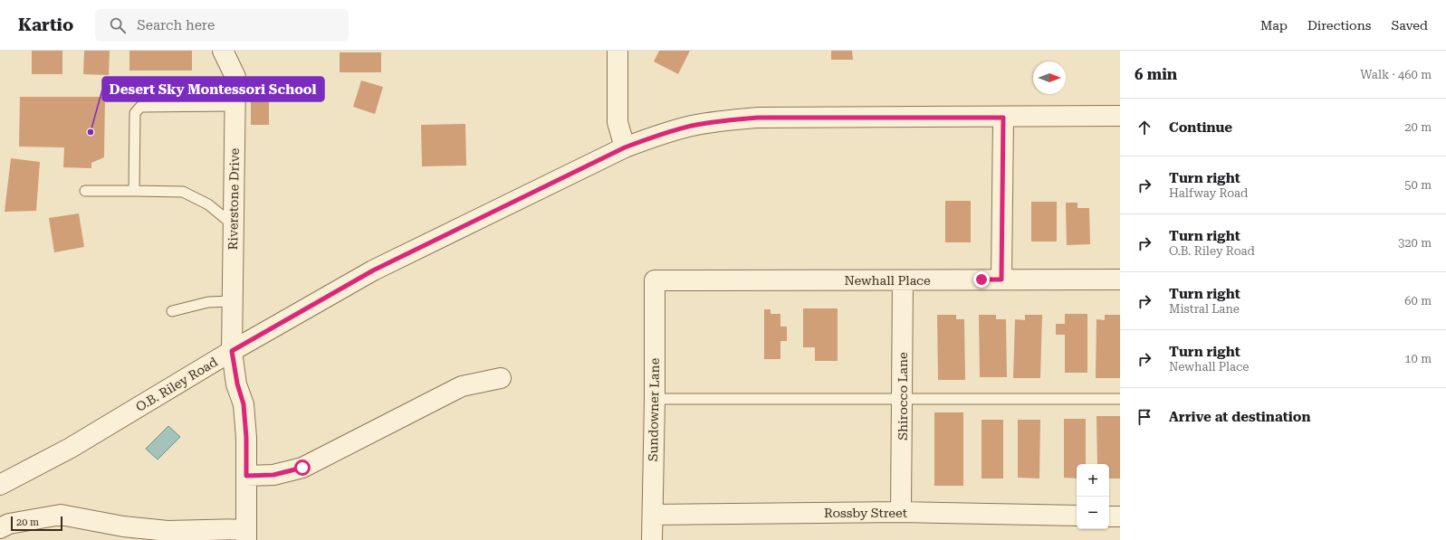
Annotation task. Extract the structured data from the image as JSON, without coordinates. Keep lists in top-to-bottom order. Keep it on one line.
{"streets":{"street":["Riverstone Drive","Newhall Place","O.B. Riley Road","Shirocco Lane","Sundowner Lane","Rossby Street"]},"crossings":[["Riverstone Drive","O.B. Riley Road"],["Newhall Place","Shirocco Lane"],["Newhall Place","Sundowner Lane"],["Shirocco Lane","Rossby Street"],["Sundowner Lane","Rossby Street"]],"places":["Desert Sky Montessori School"],"scale_bar":"20 m","north":"right","page":{"header":"Kartio","search":"Search here","nav":["Map","Directions","Saved"],"heading":["6 min","Walk · 460 m"],"list":[["Continue","20 m"],["Turn right","Halfway Road","50 m"],["Turn right","O.B. Riley Road","320 m"],["Turn right","Mistral Lane","60 m"],["Turn right","Newhall Place","10 m"],"Arrive at destination"],"map_buttons":["+","−"],"scale":"20 m"}}
